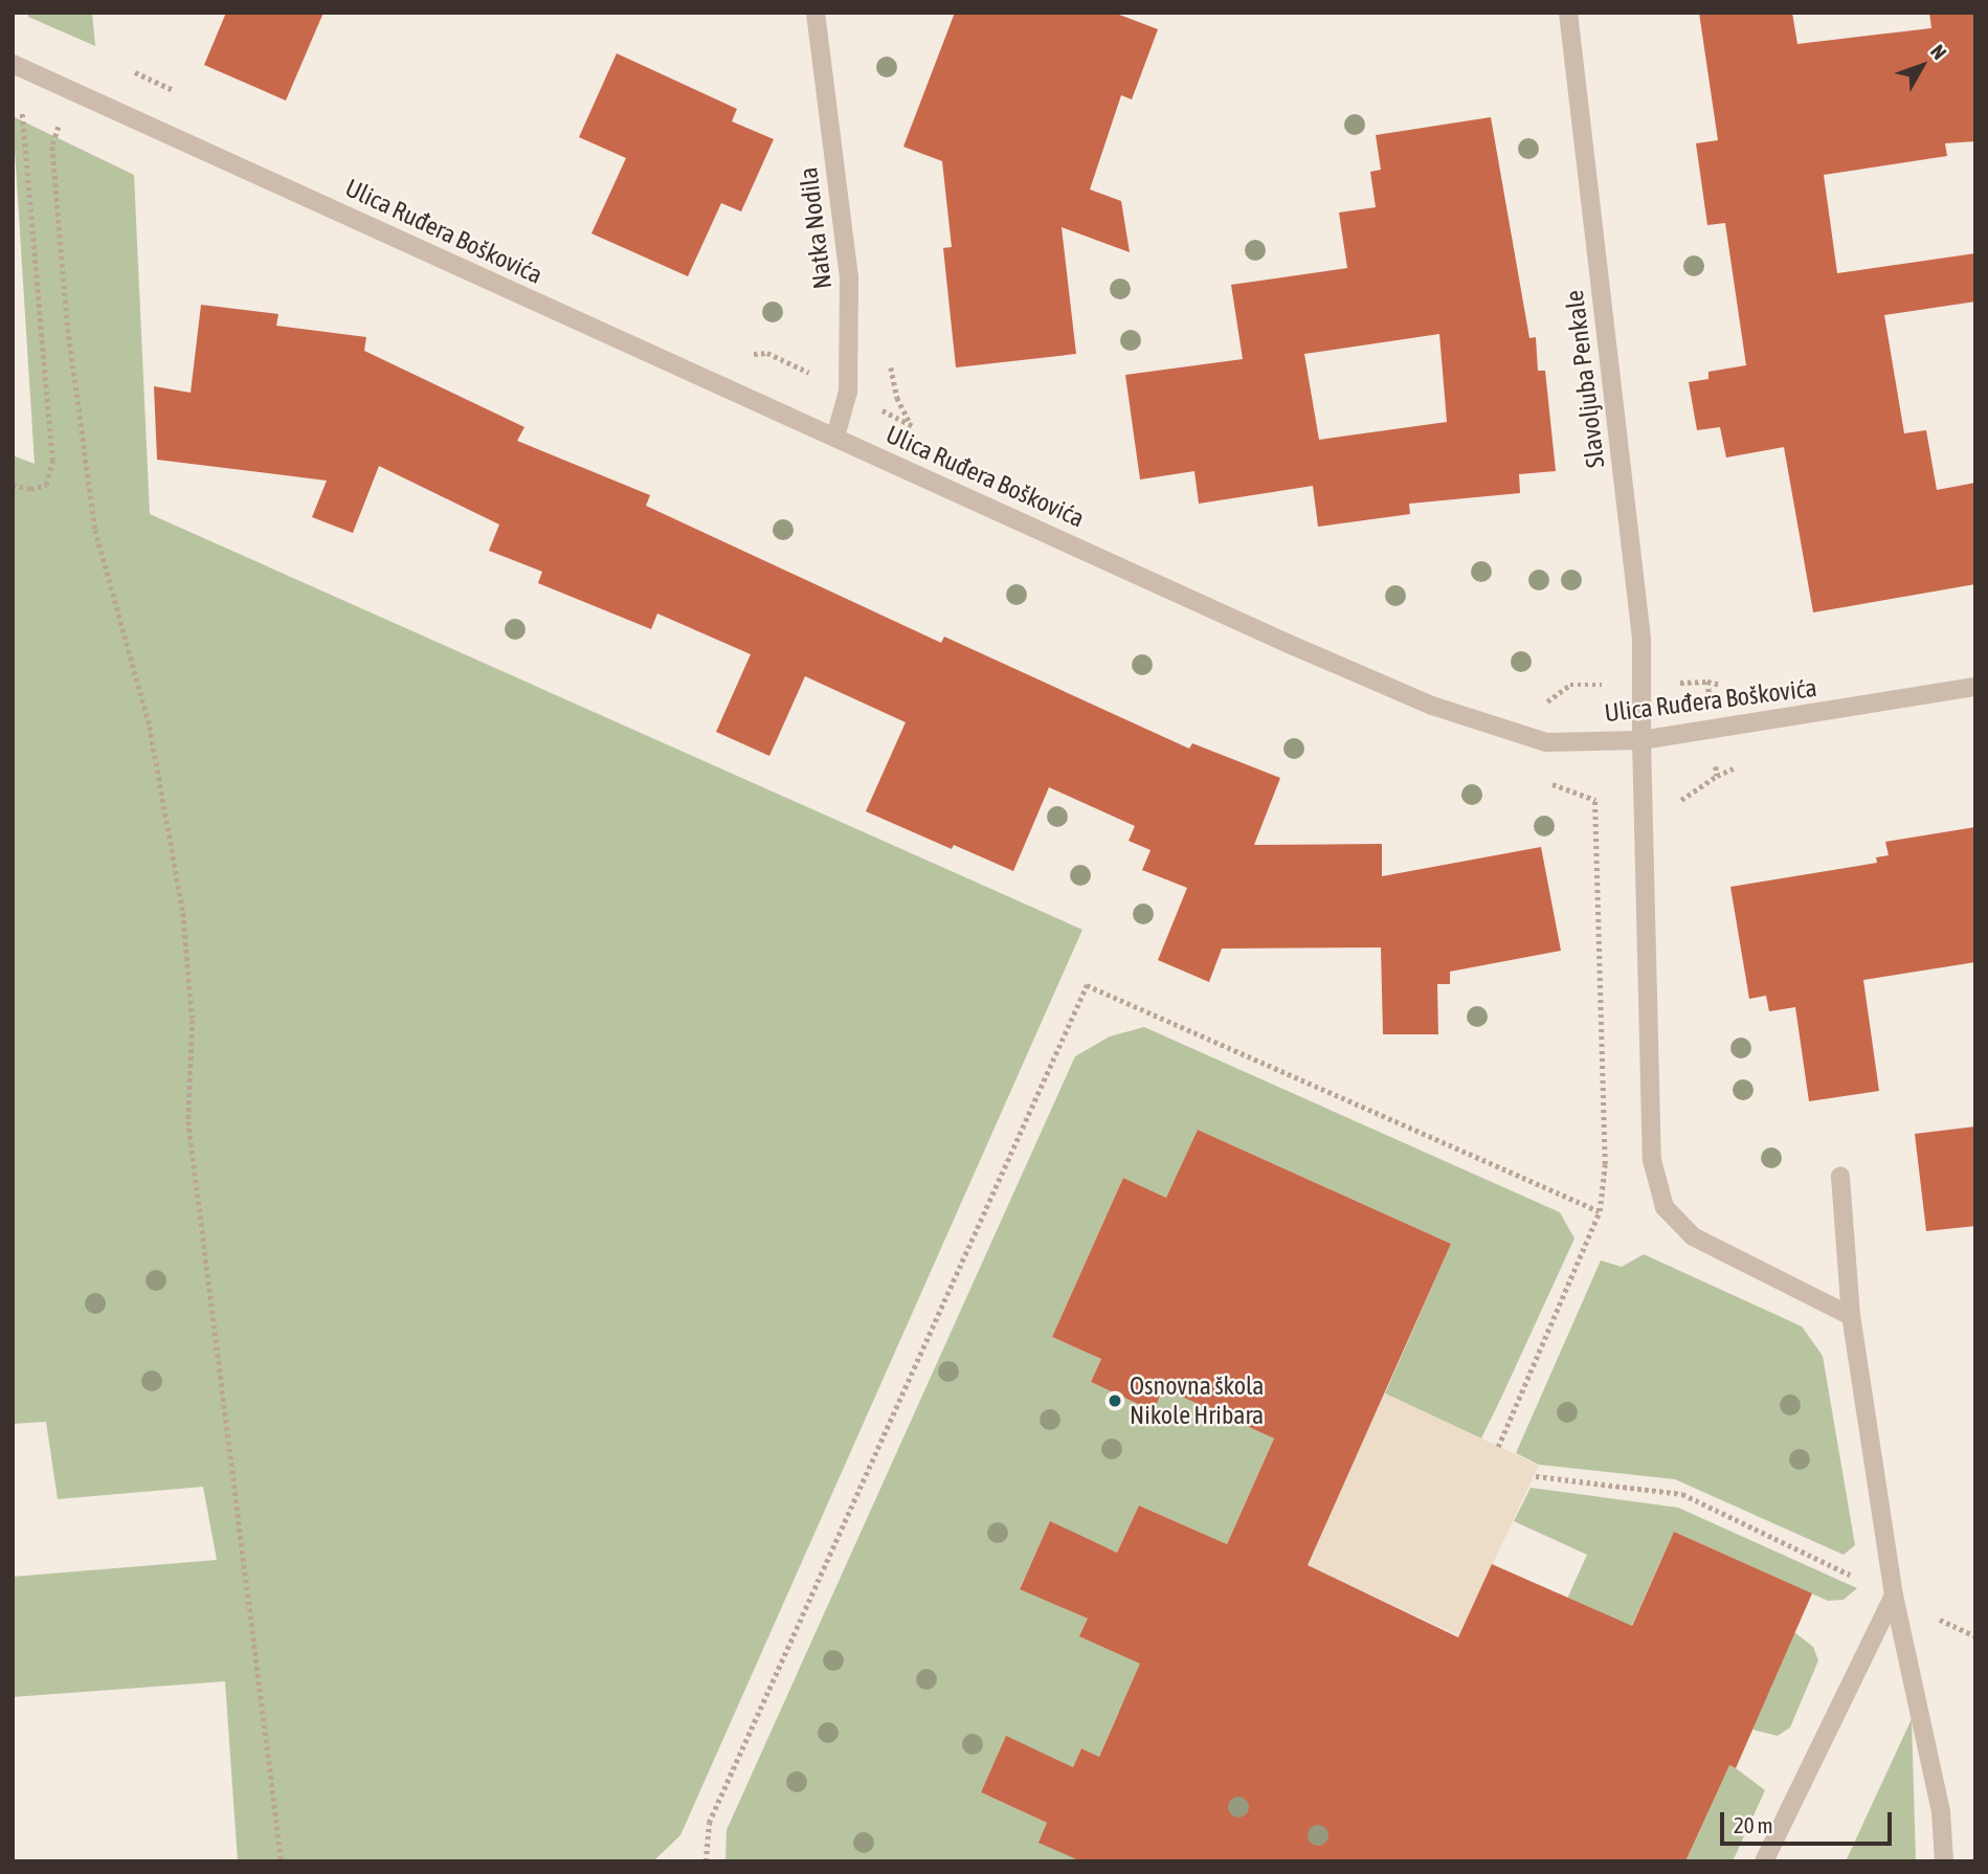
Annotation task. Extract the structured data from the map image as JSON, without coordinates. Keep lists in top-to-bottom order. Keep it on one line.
{"streets":{"street":["Natka Nodila","Ulica Ruđera Boškovića","Slavoljuba Penkale"]},"crossings":[["Natka Nodila","Ulica Ruđera Boškovića"],["Ulica Ruđera Boškovića","Slavoljuba Penkale"]],"places":["Osnovna škola Nikole Hribara"],"scale_bar":"20 m","north":"top right"}
